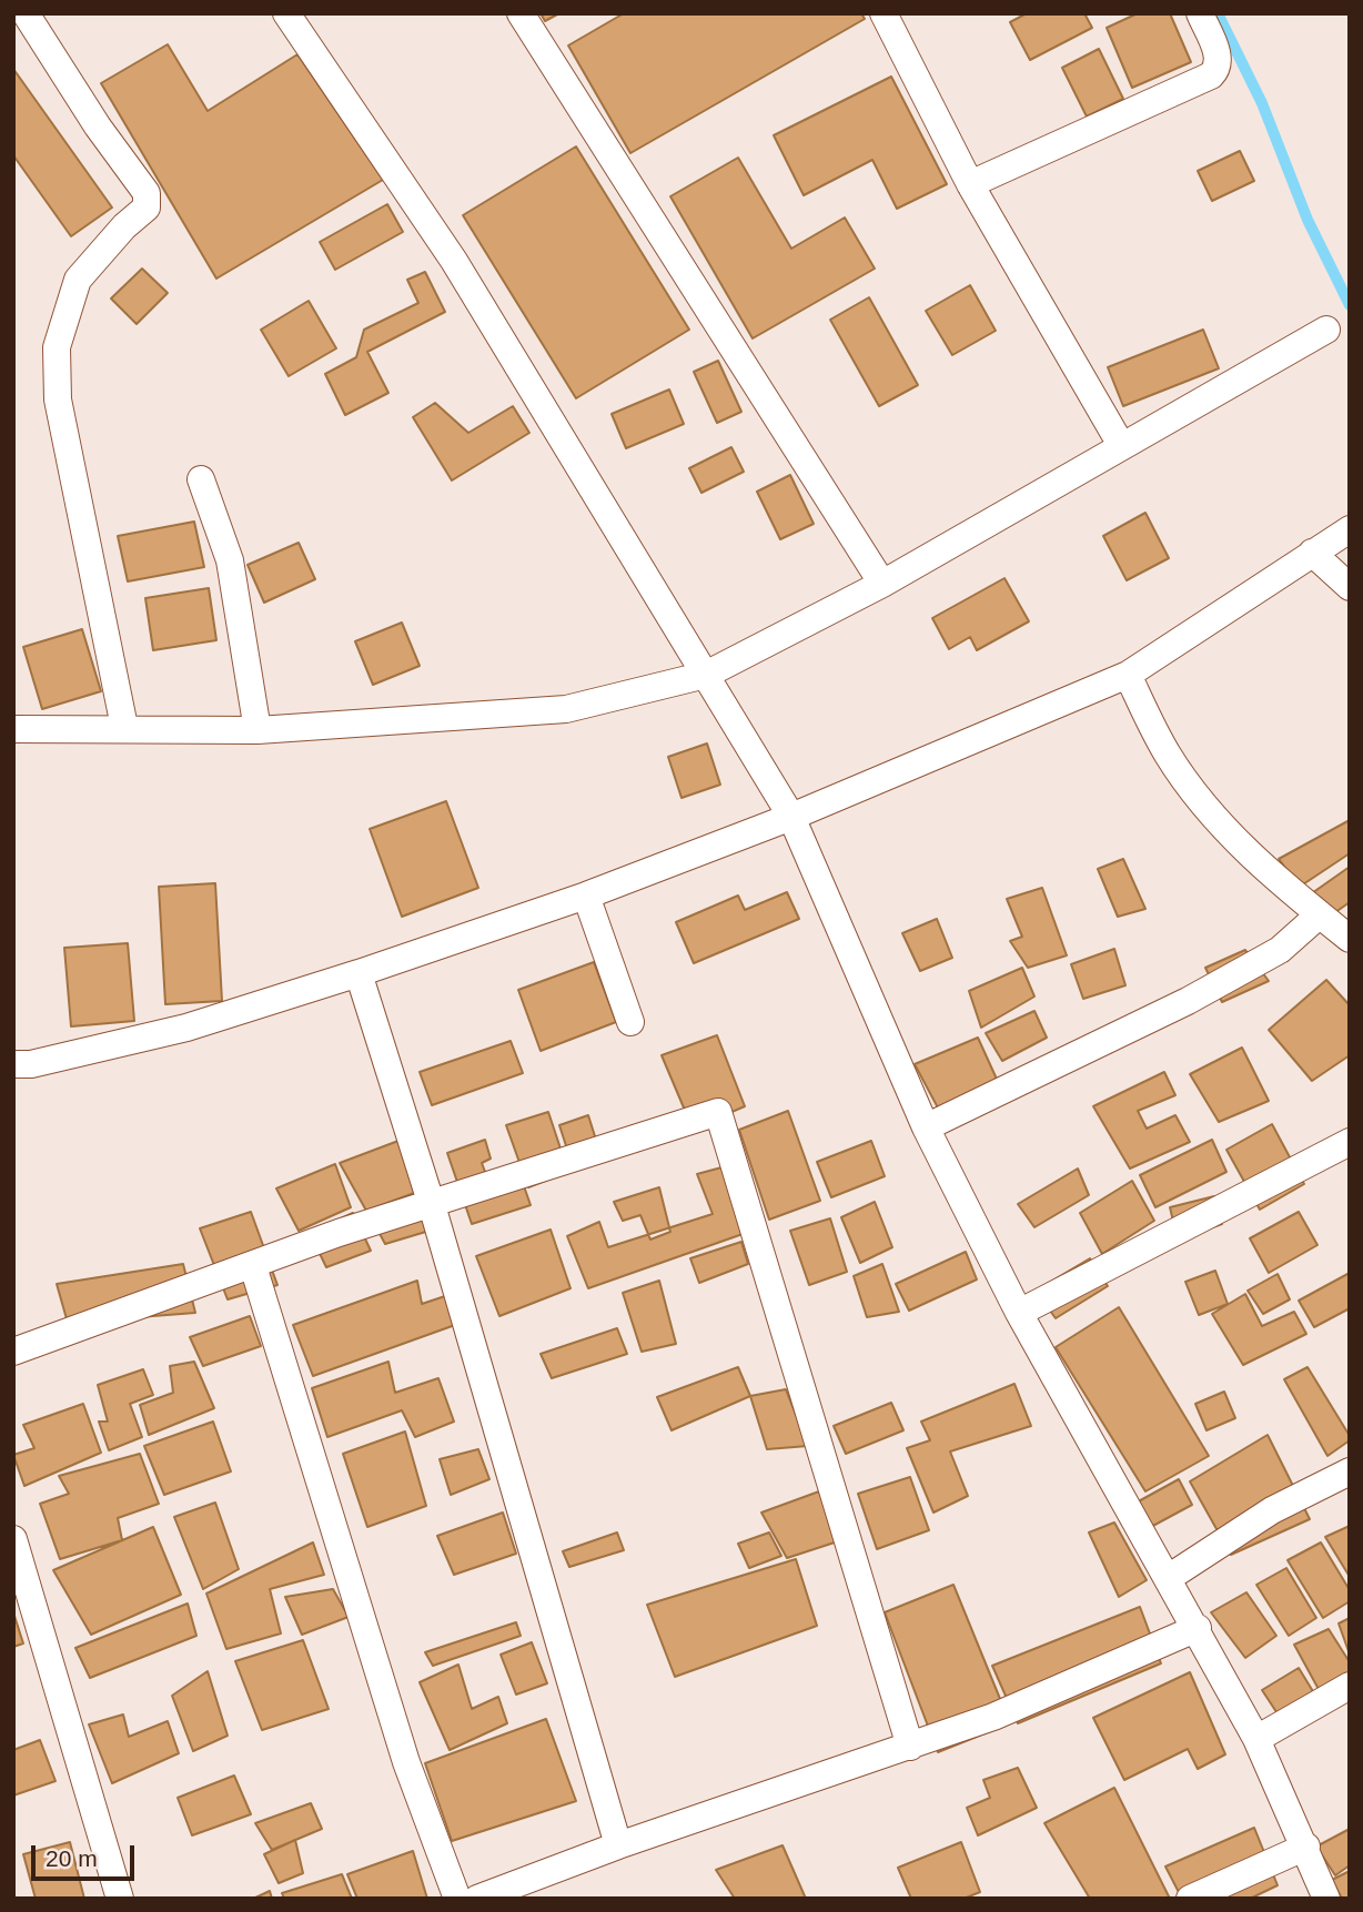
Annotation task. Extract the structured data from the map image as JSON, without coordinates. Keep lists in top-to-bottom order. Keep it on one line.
{"scale_bar":"20 m"}
